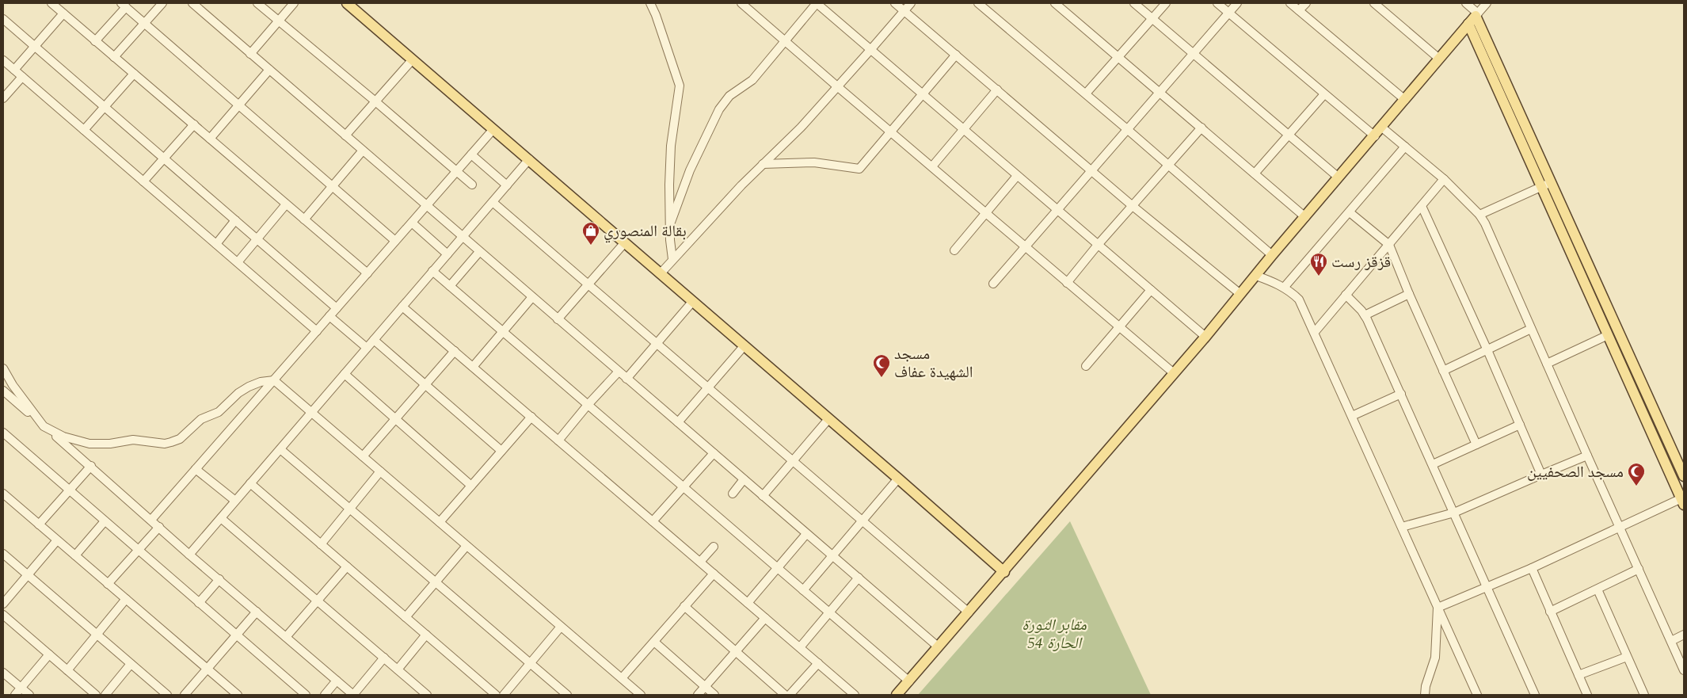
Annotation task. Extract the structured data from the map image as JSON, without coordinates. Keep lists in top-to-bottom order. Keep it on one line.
{"parks":["مقابر الثورة الحارة 54"],"places":{"shop":["بقالة المنصوري"],"restaurant":["قزقز رست"],"mosque":["مسجد الشهيدة عفاف","مسجد الصحفيين"]}}
